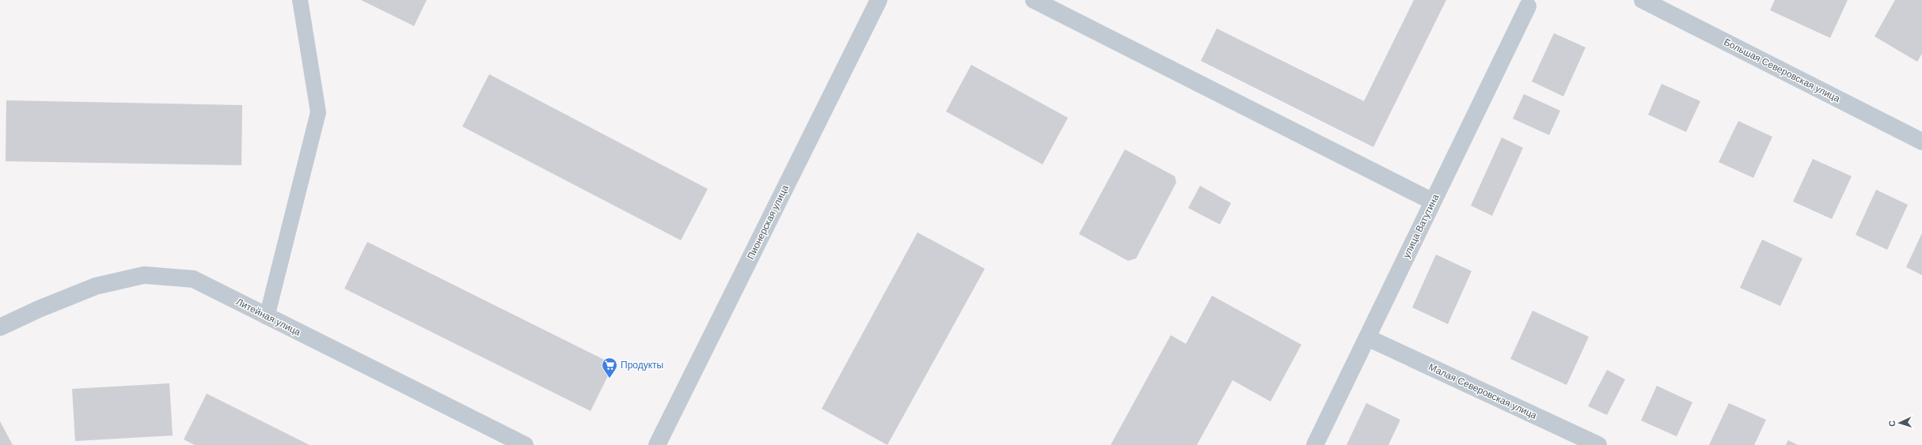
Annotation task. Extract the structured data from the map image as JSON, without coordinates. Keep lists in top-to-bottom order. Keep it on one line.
{"streets":{"street":["Большая Северовская улица","Пионерская улица","улица Ватутина","Литейная улица","Малая Северовская улица"]},"crossings":[["улица Ватутина","Малая Северовская улица"]],"places":{"supermarket":["Продукты"]},"north":"left"}
